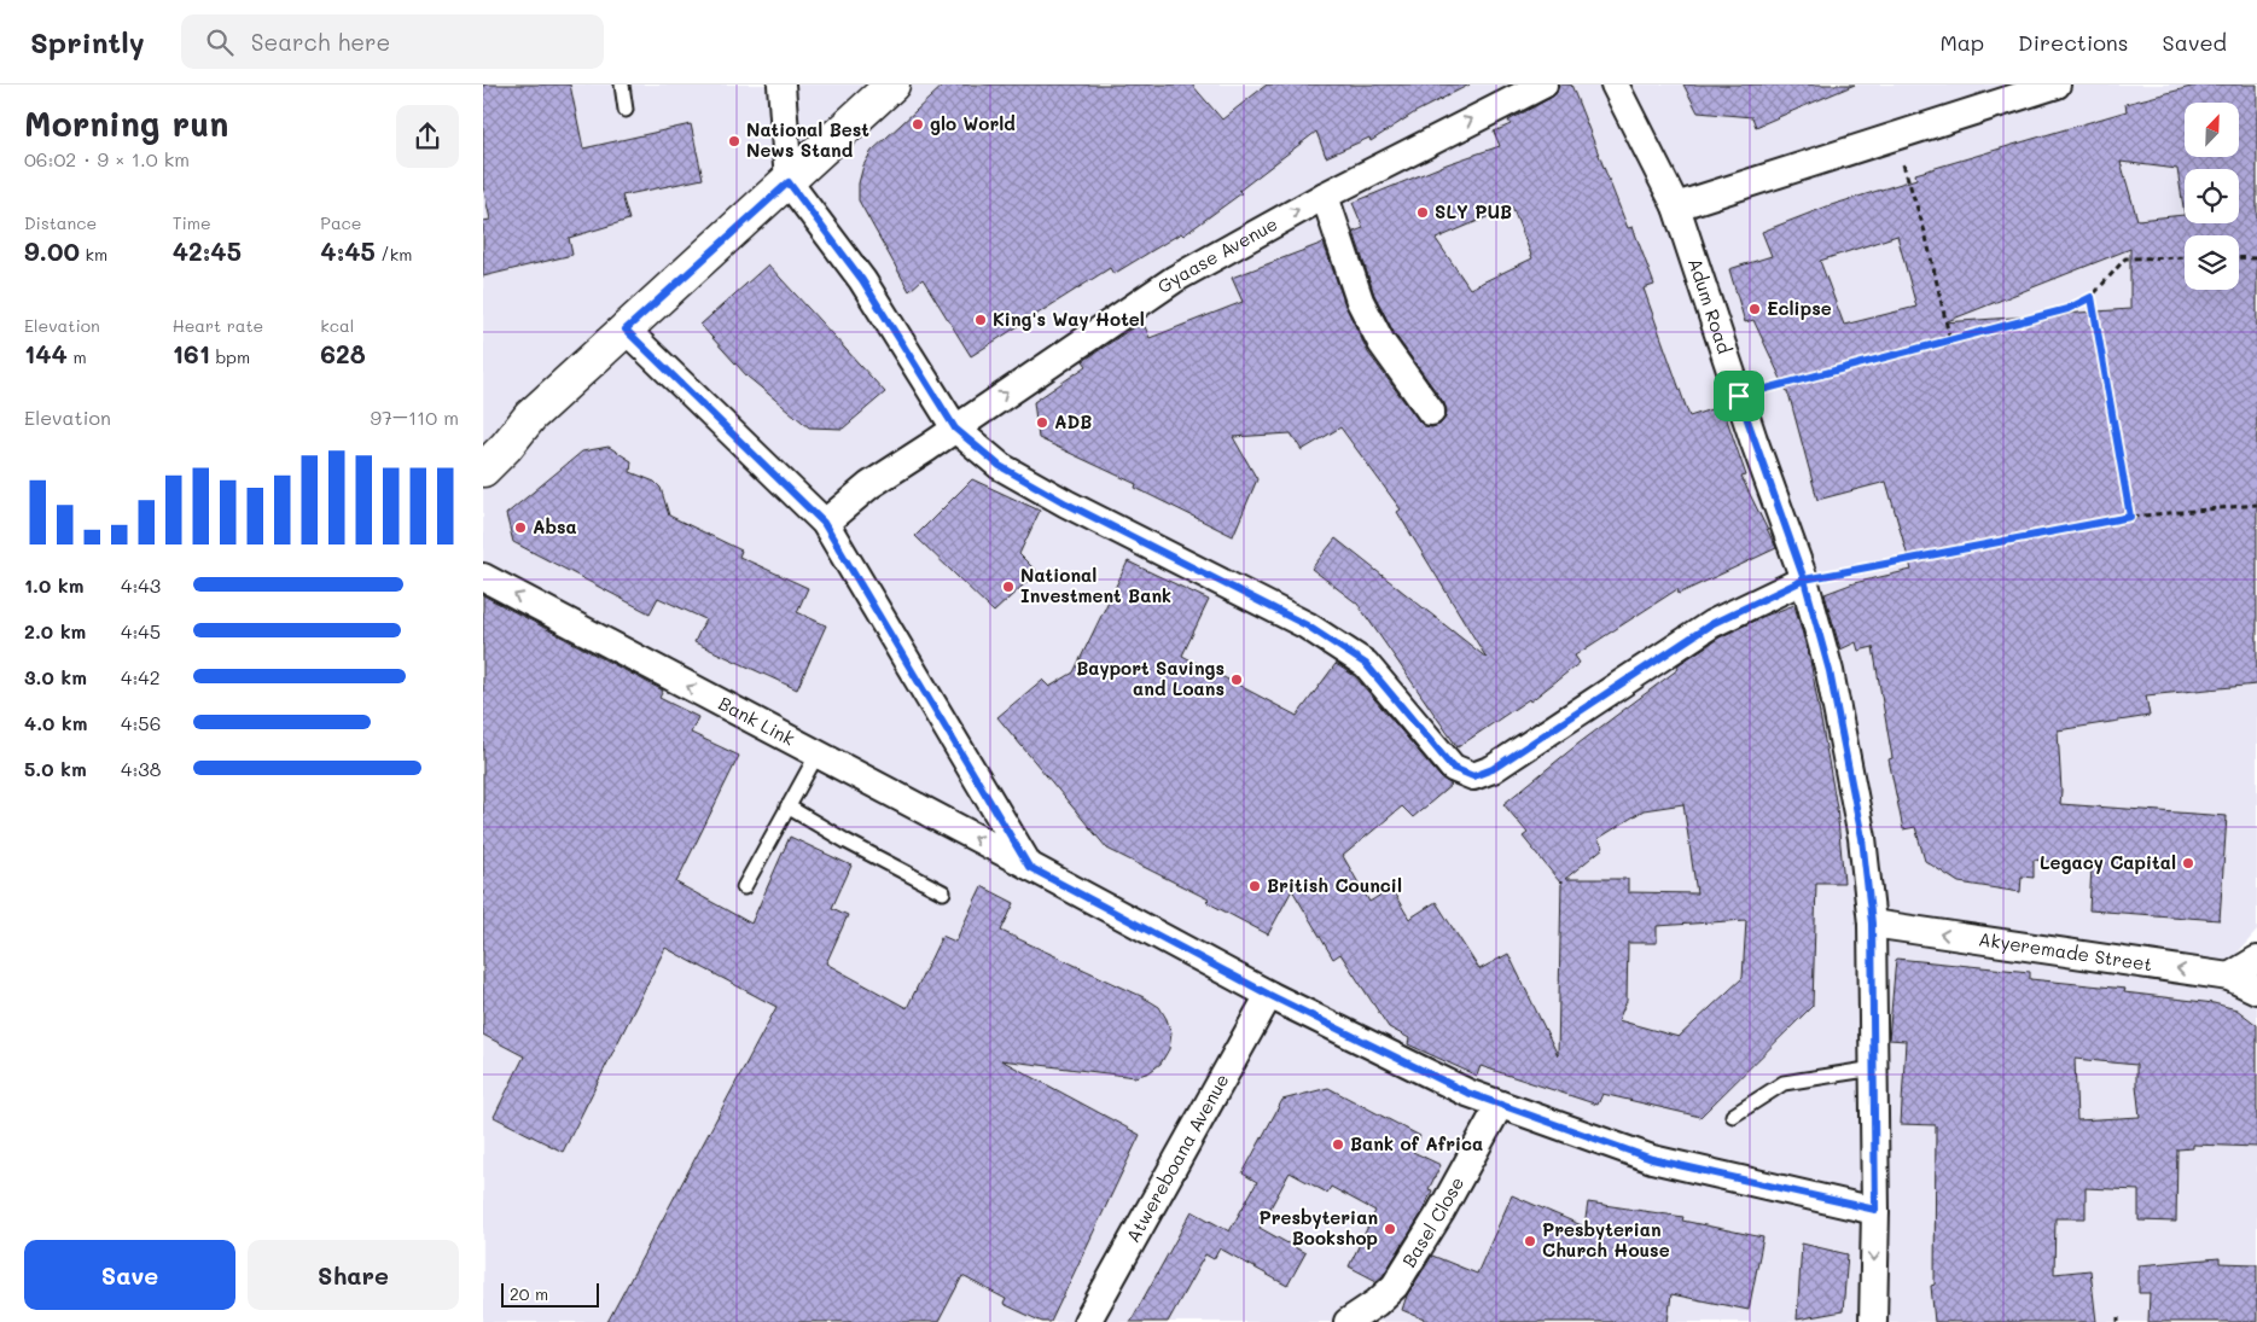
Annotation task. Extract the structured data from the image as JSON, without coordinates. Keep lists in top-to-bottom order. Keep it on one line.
{"streets":{"street":["Gyaase Avenue","Adum Road","Bank Link","Akyeremade Street","Atwereboana Avenue","Basel Close"]},"crossings":[["Adum Road","Bank Link"],["Adum Road","Akyeremade Street"],["Bank Link","Atwereboana Avenue"],["Bank Link","Basel Close"]],"one_way":["Gyaase Avenue","Bank Link","Akyeremade Street"],"places":["glo World","National Best News Stand","SLY PUB","Eclipse","King's Way Hotel","ADB","Absa","National Investment Bank","Bayport Savings and Loans","Legacy Capital","British Council","Bank of Africa","Presbyterian Bookshop","Presbyterian Church House"],"scale_bar":"20 m","north":"top right","page":{"header":"Sprintly","search":"Search here","nav":["Map","Directions","Saved"],"heading":["Morning run","06:02 · 9 × 1.0 km"],"stats":[["Distance","9.00 km"],["Time","42:45"],["Pace","4:45 /km"],["Elevation","144 m"],["Heart rate","161 bpm"],["kcal","628"]],"chart":["Elevation","97–110 m"],"list":[{"name":"1.0 km","note":"4:43"},{"name":"2.0 km","note":"4:45"},{"name":"3.0 km","note":"4:42"},{"name":"4.0 km","note":"4:56"},{"name":"5.0 km","note":"4:38"}],"buttons":["Save","Share"],"scale":"20 m"}}
